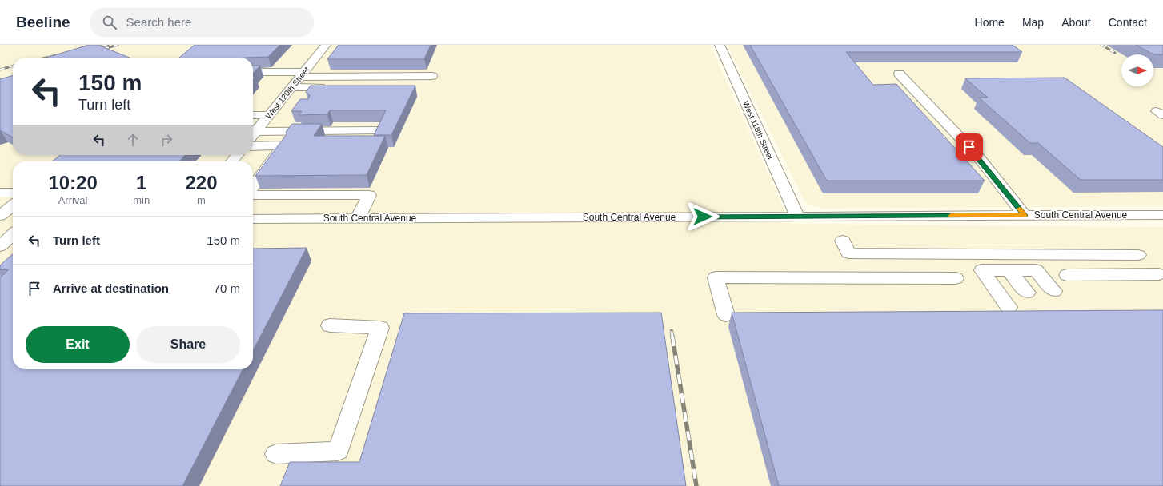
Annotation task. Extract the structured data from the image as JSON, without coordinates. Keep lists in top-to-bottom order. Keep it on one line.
{"streets":{"street":["West 120th Street","West 118th Street","South Central Avenue"]},"crossings":[["West 118th Street","South Central Avenue"]],"north":"right","page":{"header":"Beeline","search":"Search here","nav":["Home","Map","About","Contact"],"turn":["150 m","Turn left"],"eta":["10:20","Arrival","1","min","220","m"],"list":[{"name":"Turn left","value":"150 m"},{"name":"Arrive at destination","value":"70 m"}],"buttons":["Exit","Share"]}}
